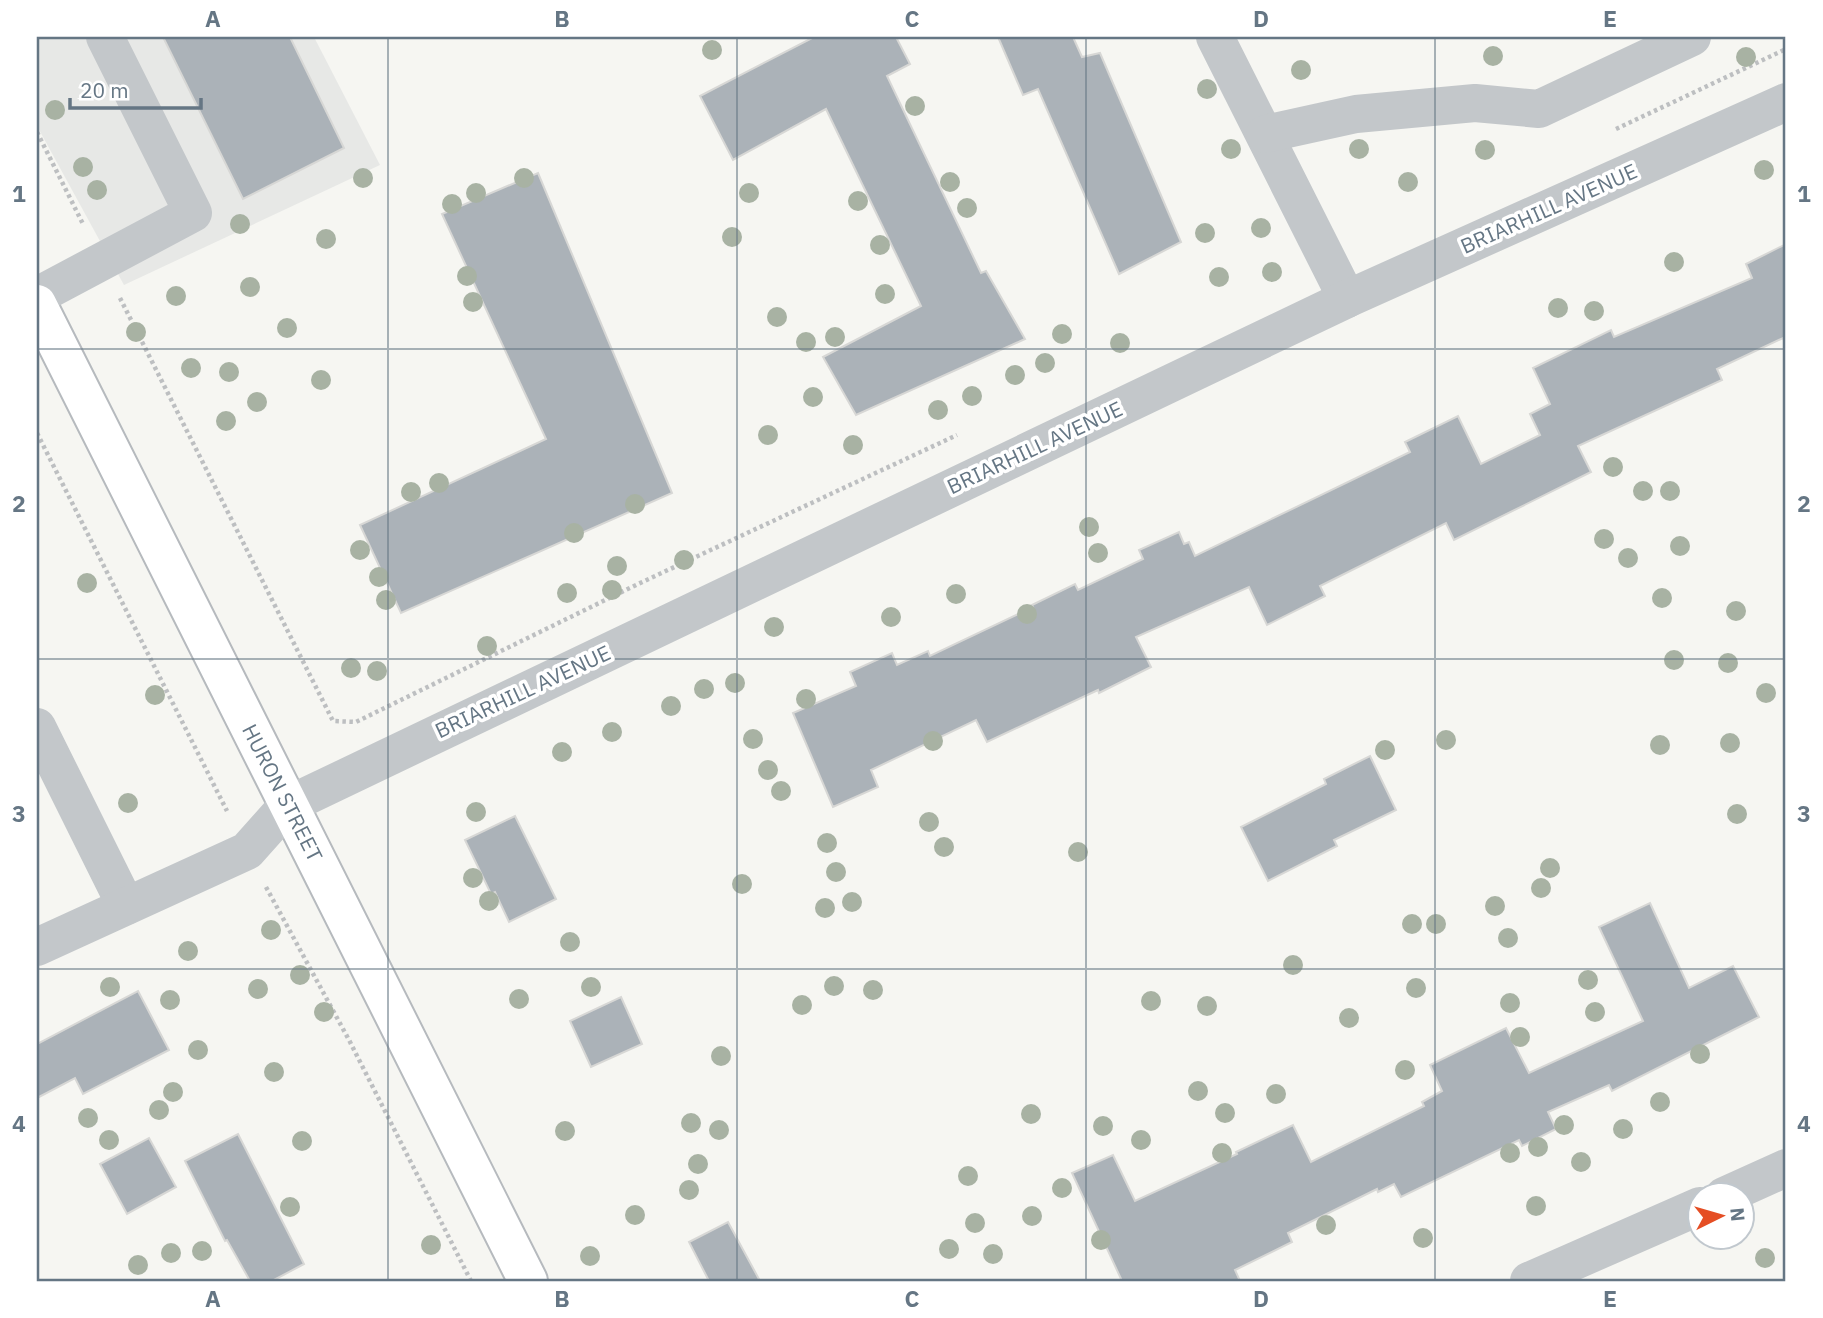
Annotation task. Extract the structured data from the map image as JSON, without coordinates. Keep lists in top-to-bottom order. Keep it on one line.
{"streets":{"main road":["HURON STREET"],"street":["BRIARHILL AVENUE"]},"crossings":[["BRIARHILL AVENUE","HURON STREET"]],"scale_bar":"20 m","north":"right","grid":{"columns":["A","B","C","D","E"],"rows":["1","2","3","4"]}}
